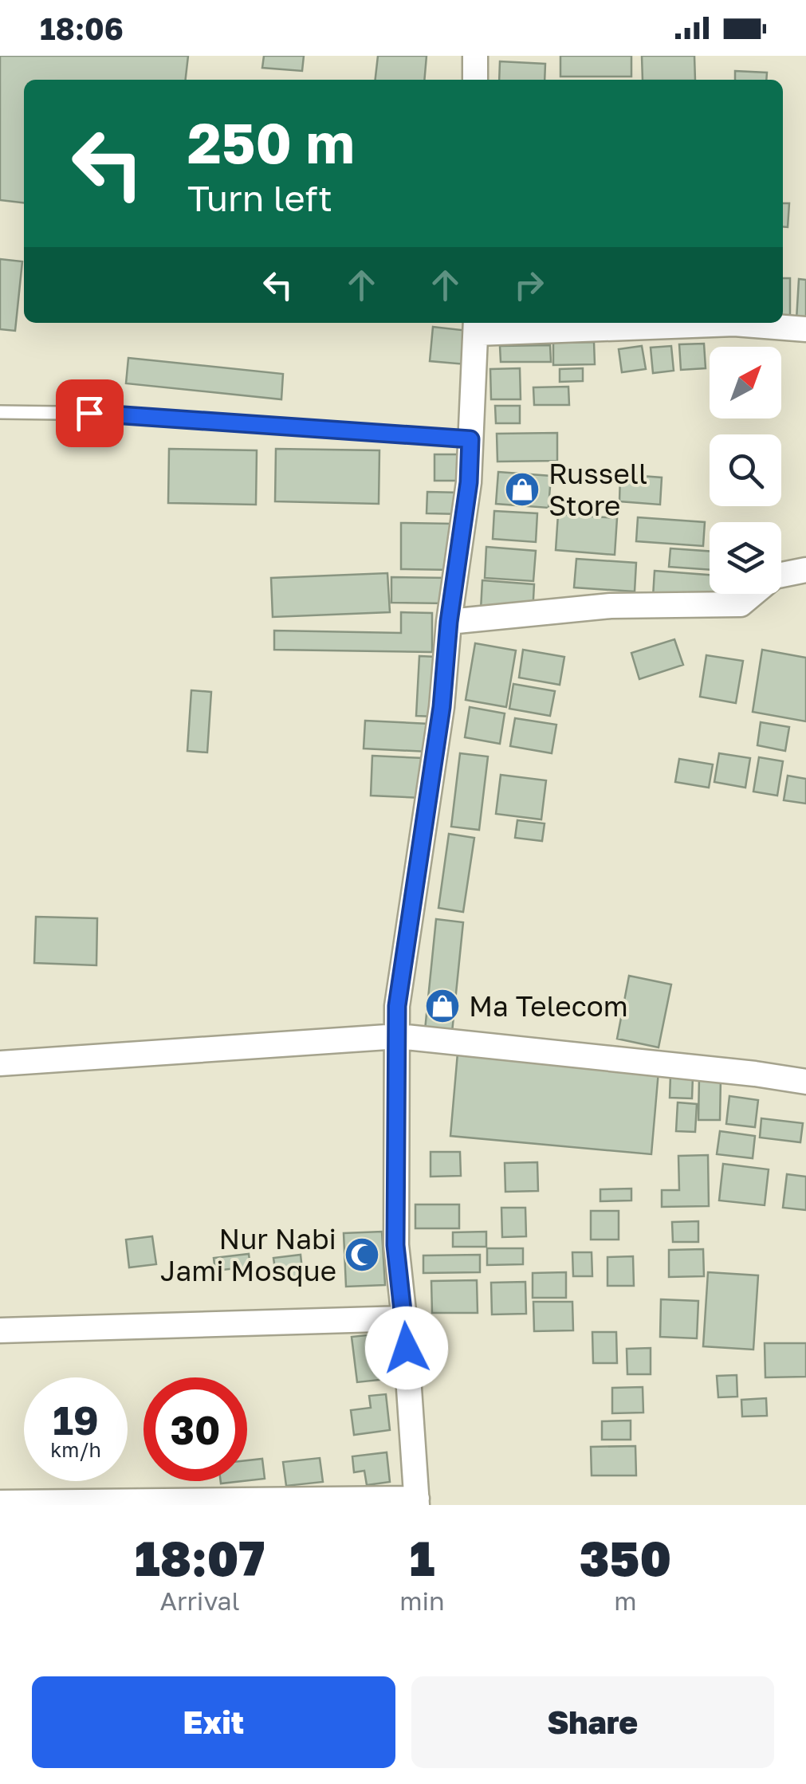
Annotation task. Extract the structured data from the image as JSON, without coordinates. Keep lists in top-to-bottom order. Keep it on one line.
{"places":{"shop":["Russell Store","Ma Telecom"],"mosque":["Nur Nabi Jami Mosque"]},"north":"top right","page":{"status":"18:06","turn":["250 m","Turn left"],"speed":"19 km/h","limit":"30","eta":["18:07","Arrival","1","min","350","m"],"buttons":["Exit","Share"]}}
